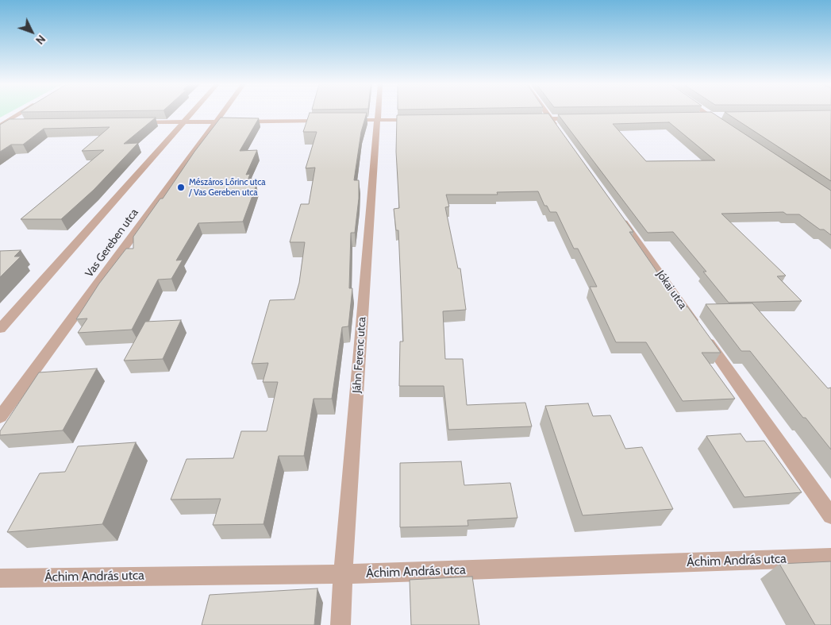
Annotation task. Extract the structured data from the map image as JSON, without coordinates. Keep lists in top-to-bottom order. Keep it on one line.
{"streets":{"street":["Vas Gereben utca","Jókai utca","Jáhn Ferenc utca","Áchim András utca"]},"crossings":[["Jáhn Ferenc utca","Áchim András utca"]],"places":["Mészáros Lőrinc utca / Vas Gereben utca"],"north":"bottom right"}
